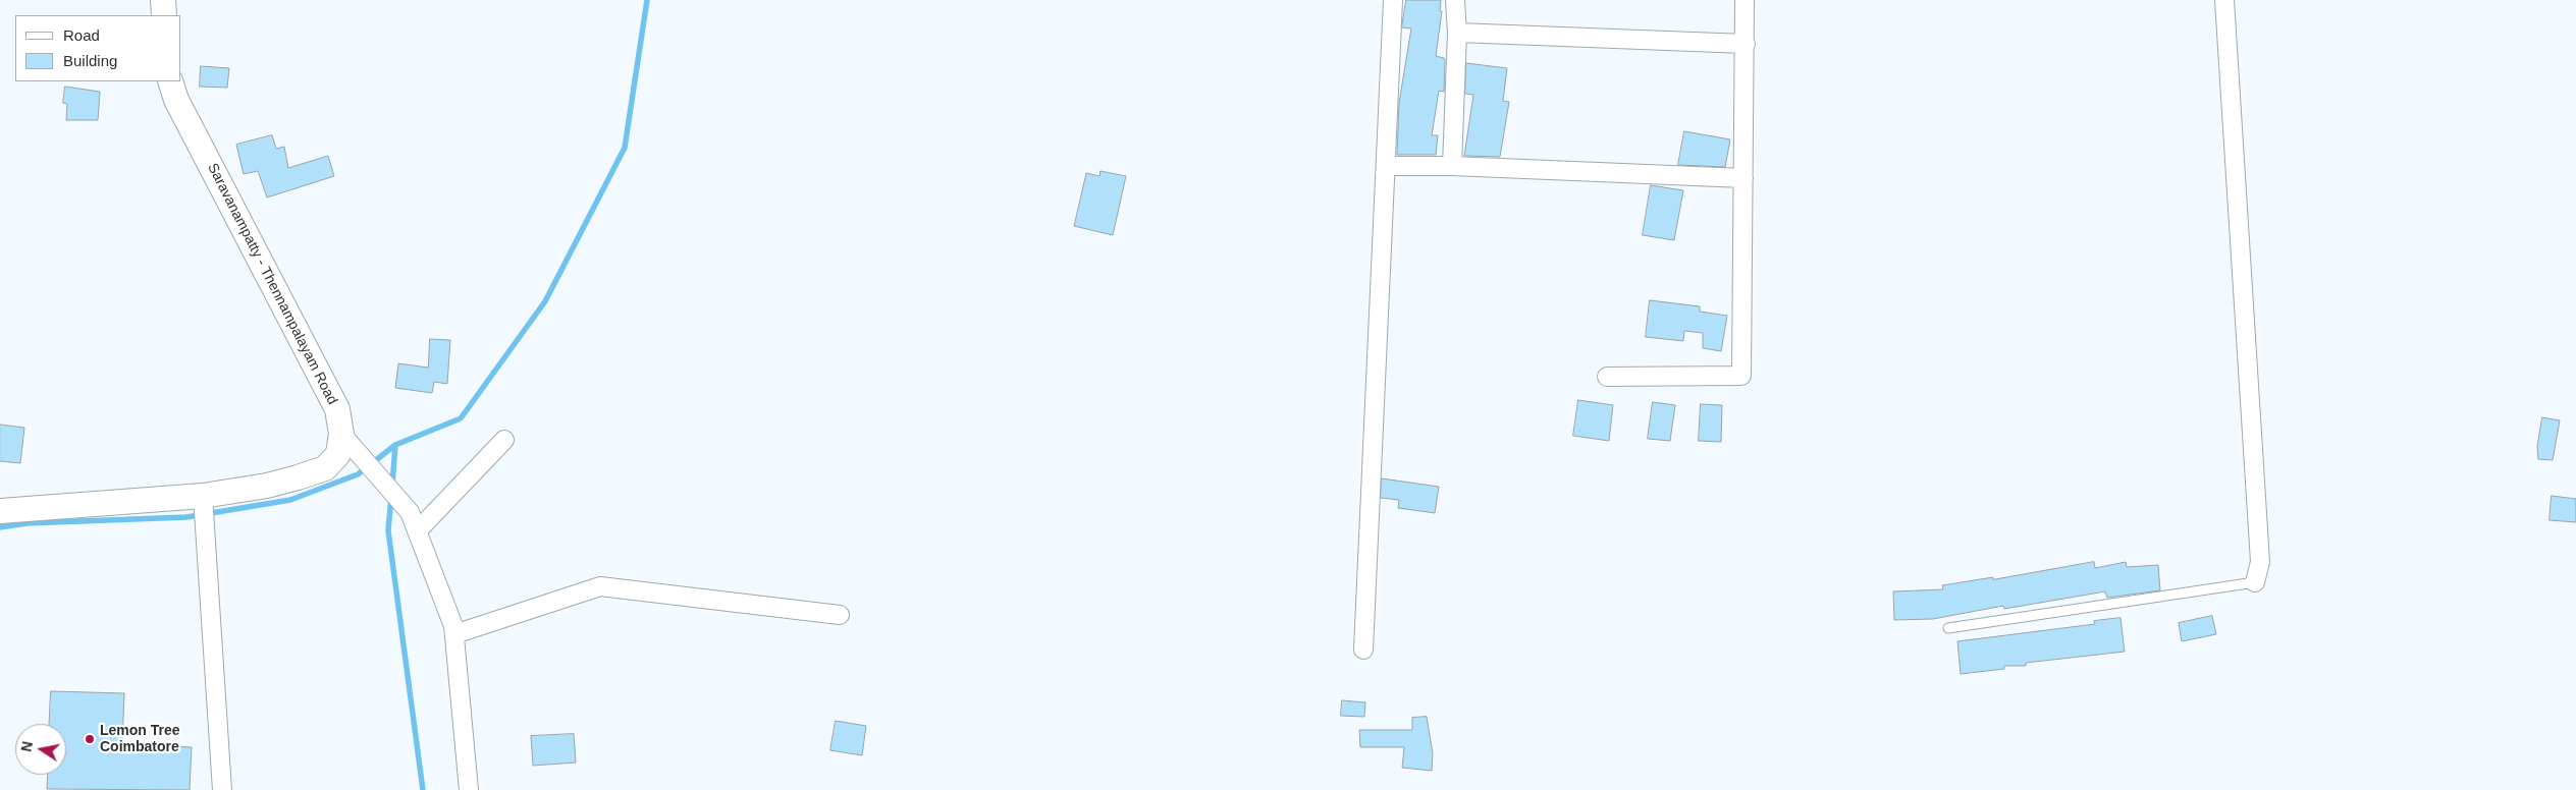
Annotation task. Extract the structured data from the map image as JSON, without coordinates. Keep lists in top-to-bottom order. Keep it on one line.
{"streets":{"main road":["Saravanampatty - Thennampalayam Road"]},"places":["Lemon Tree Coimbatore"],"legend":["Road","Building"],"north":"left"}
